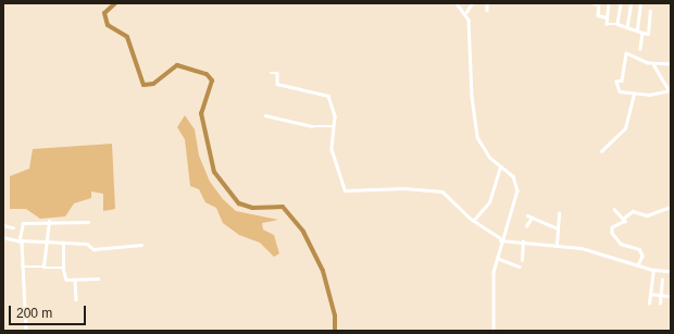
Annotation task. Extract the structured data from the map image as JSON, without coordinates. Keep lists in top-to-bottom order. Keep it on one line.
{"scale_bar":"200 m"}
